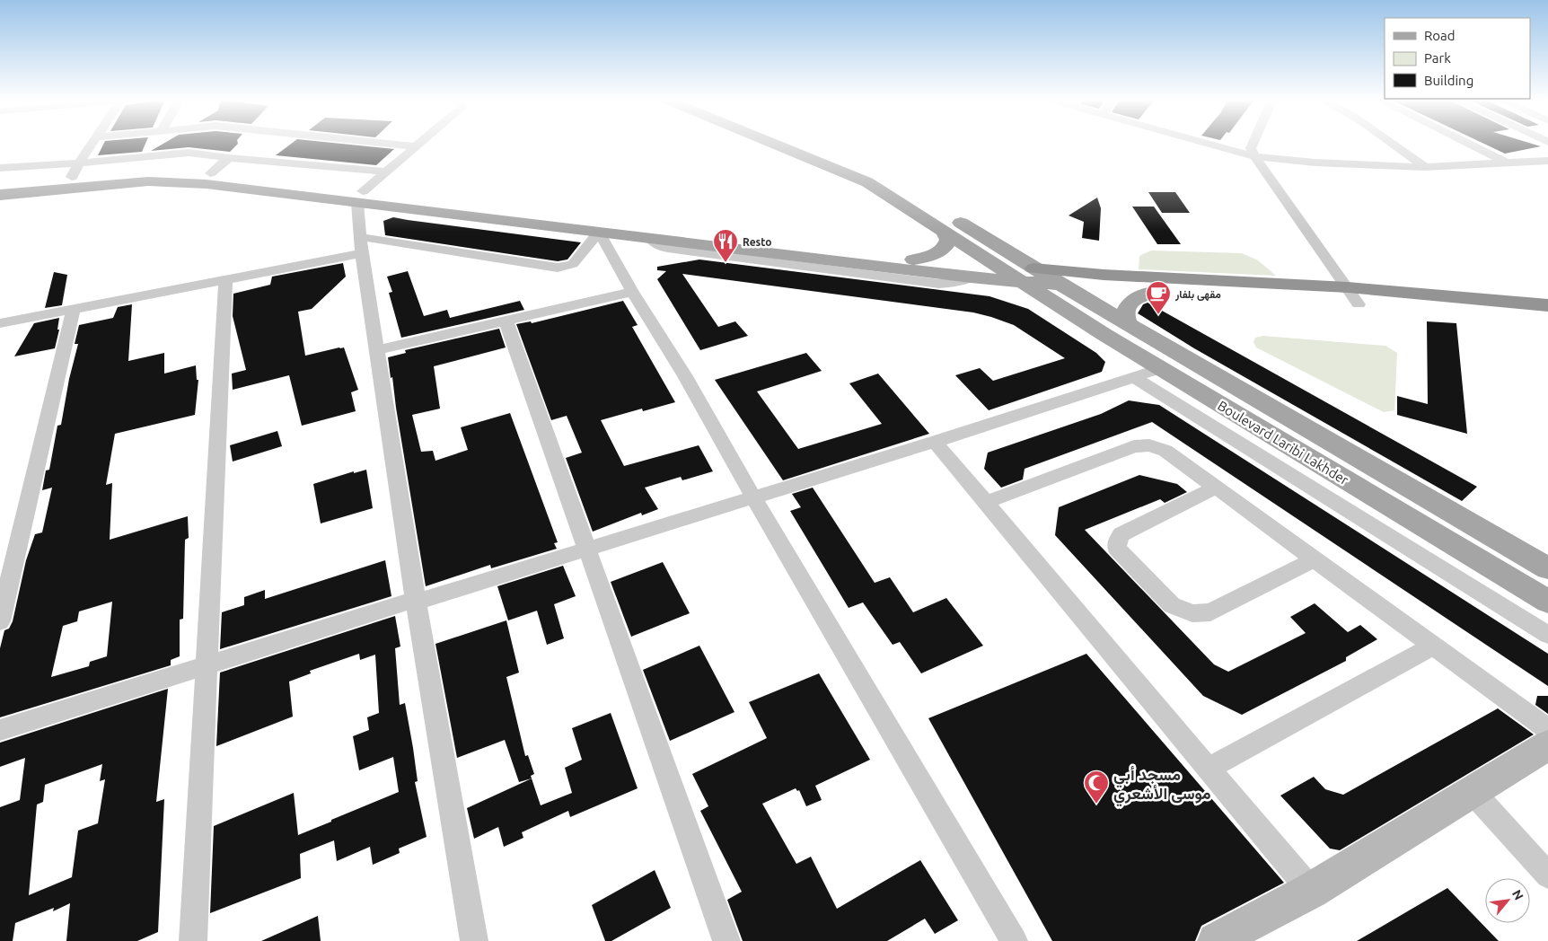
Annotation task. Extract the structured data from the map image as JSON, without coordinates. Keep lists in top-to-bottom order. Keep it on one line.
{"streets":{"main road":["Boulevard Laribi Lakhder"]},"places":{"restaurant":["Resto"],"cafe":["مقهى بلفار"],"mosque":["مسجد أبي موسى الأشعري"]},"legend":["Road","Park","Building"],"north":"top right"}
